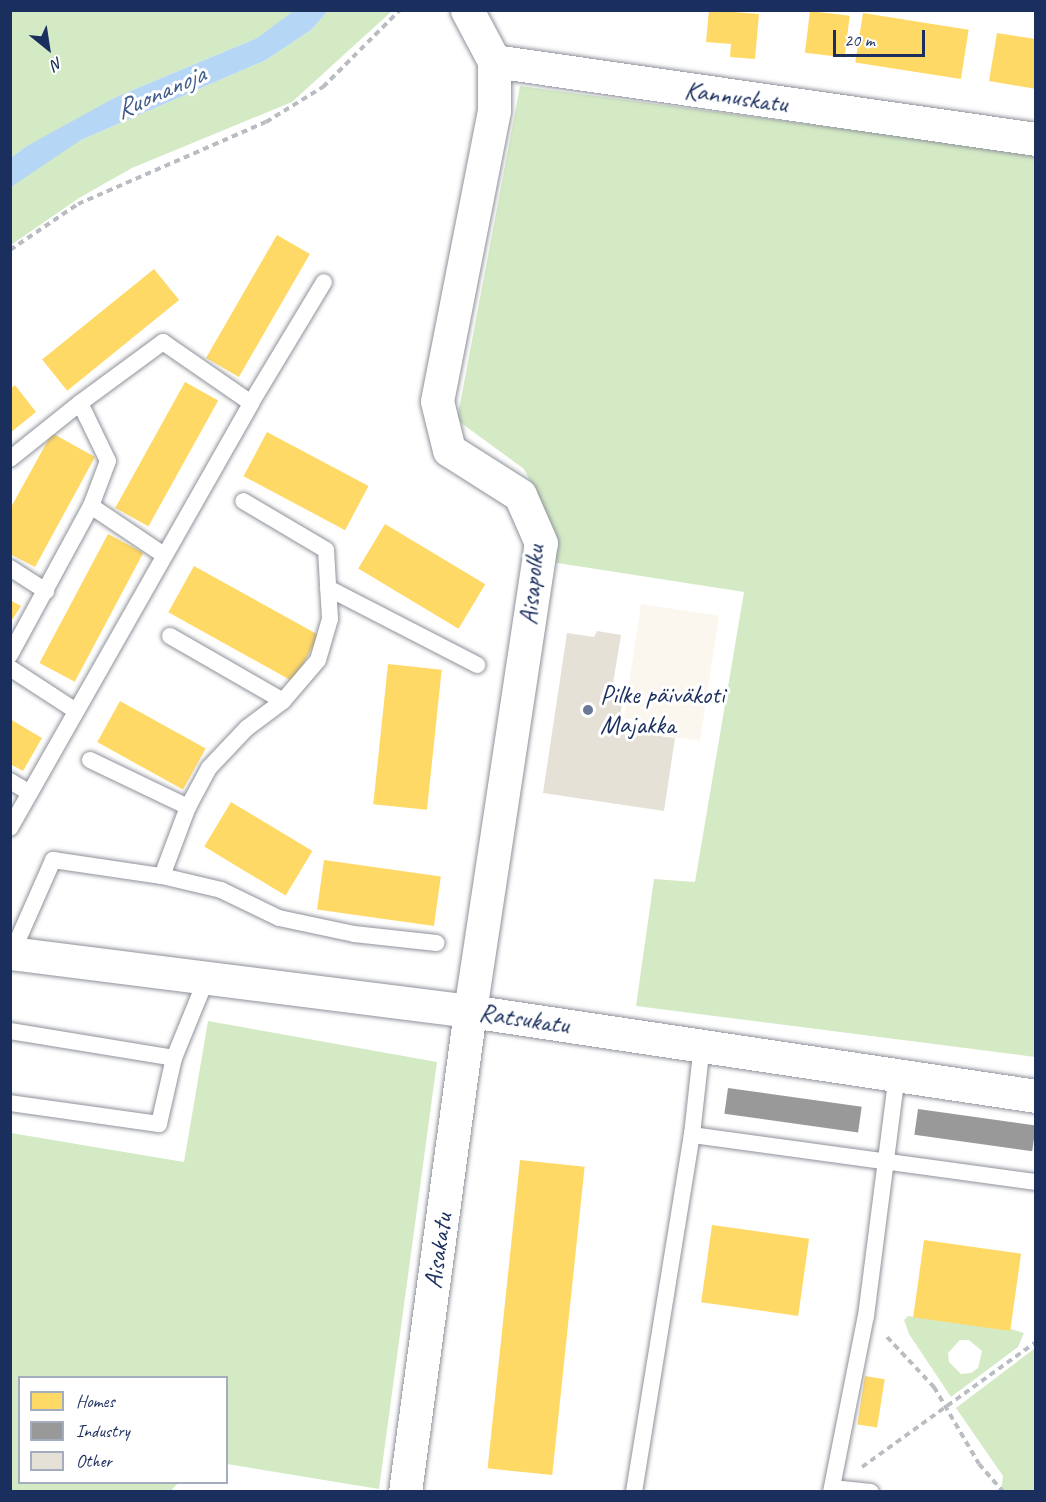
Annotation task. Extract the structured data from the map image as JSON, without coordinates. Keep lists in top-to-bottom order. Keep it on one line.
{"streets":{"street":["Kannuskatu","Aisapolku","Ratsukatu","Aisakatu"]},"crossings":[["Kannuskatu","Aisapolku"],["Aisapolku","Ratsukatu"],["Aisapolku","Aisakatu"],["Ratsukatu","Aisakatu"]],"water":["Ruonanoja"],"places":["Pilke päiväkoti Majakka"],"legend":["Homes","Industry","Other"],"scale_bar":"20 m","north":"bottom right"}
